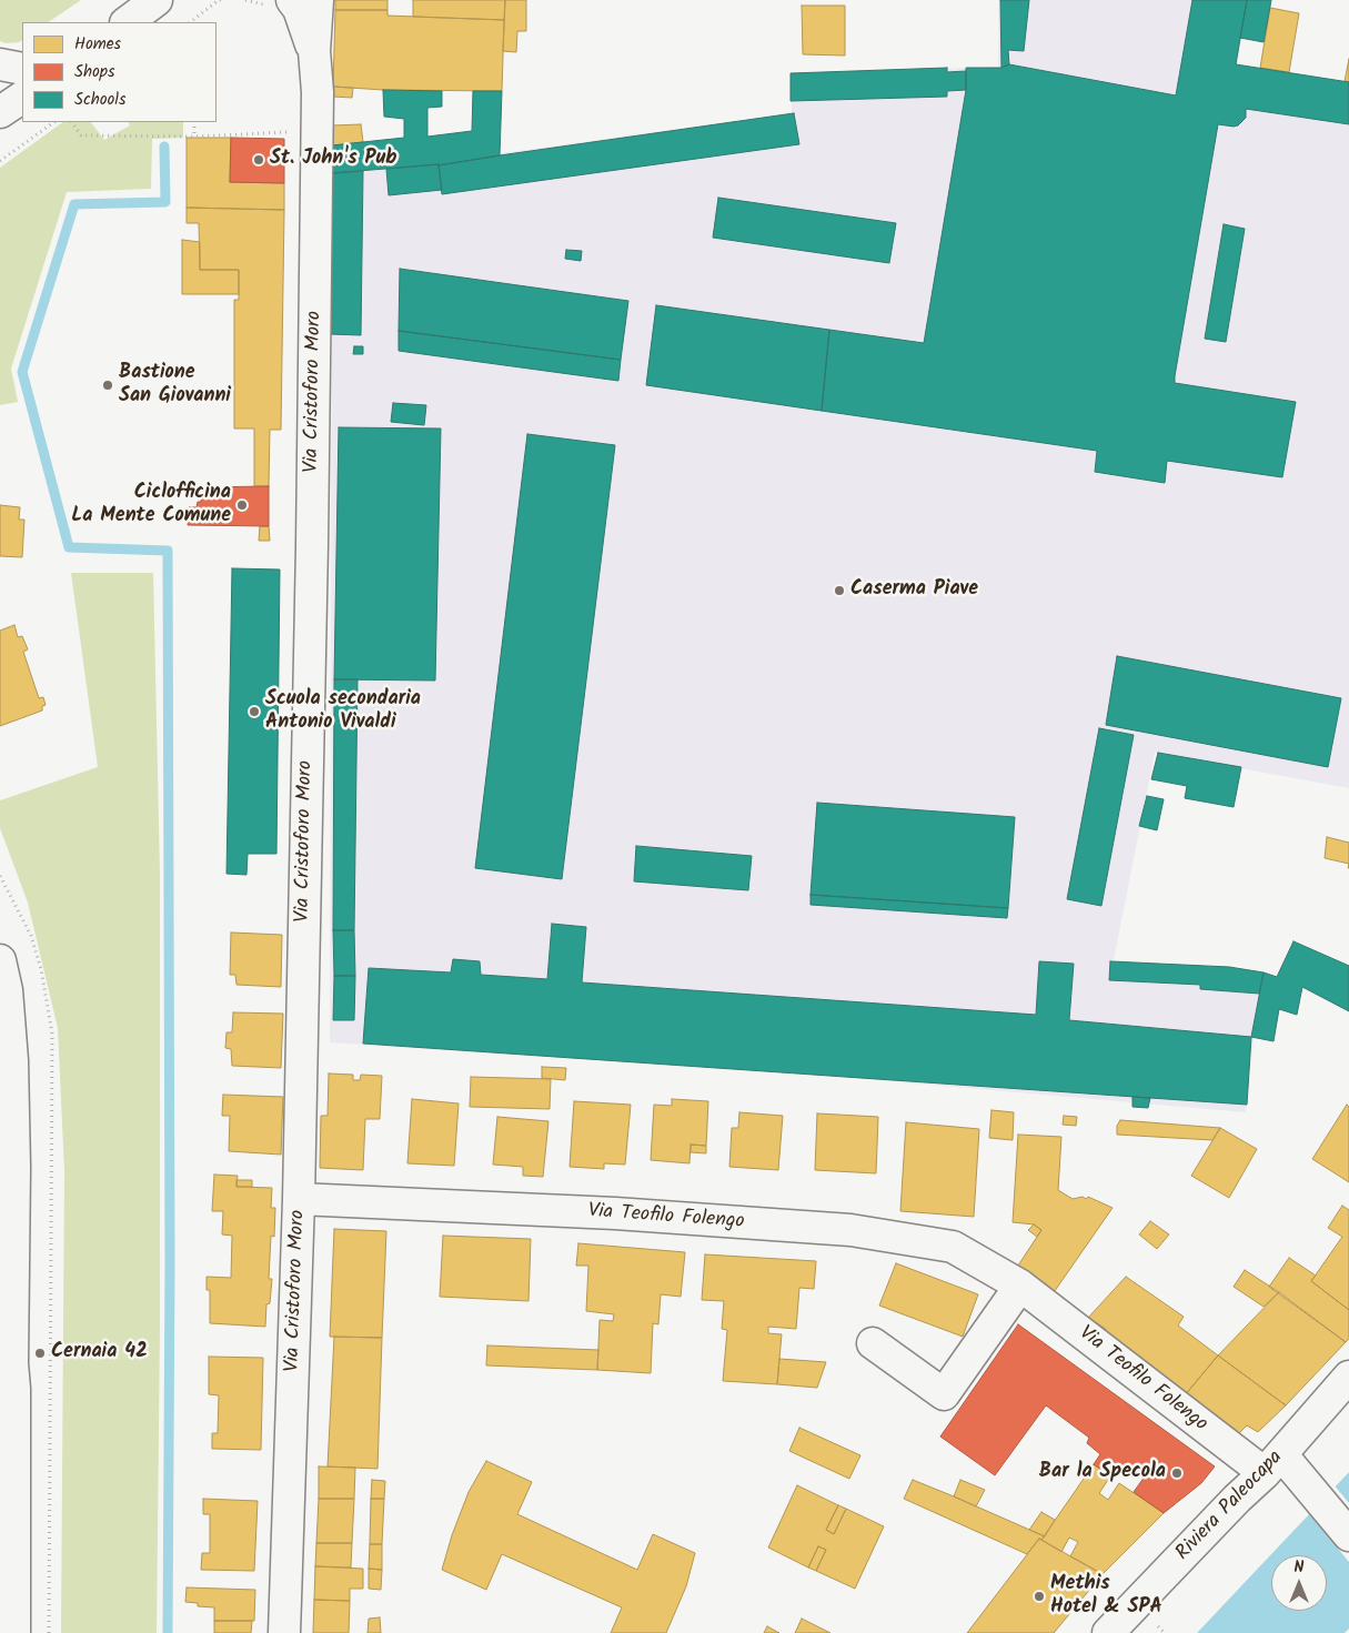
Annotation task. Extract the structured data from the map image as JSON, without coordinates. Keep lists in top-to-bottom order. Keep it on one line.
{"streets":{"street":["Via Cristoforo Moro","Via Teofilo Folengo","Riviera Paleocapa"]},"crossings":[["Via Cristoforo Moro","Via Teofilo Folengo"],["Via Teofilo Folengo","Riviera Paleocapa"]],"places":["St. John's Pub","Bastione San Giovanni","Ciclofficina La Mente Comune","Caserma Piave","Scuola secondaria Antonio Vivaldi","Cernaia 42","Bar la Specola","Methis Hotel & SPA"],"legend":["Homes","Shops","Schools"],"north":"top"}
